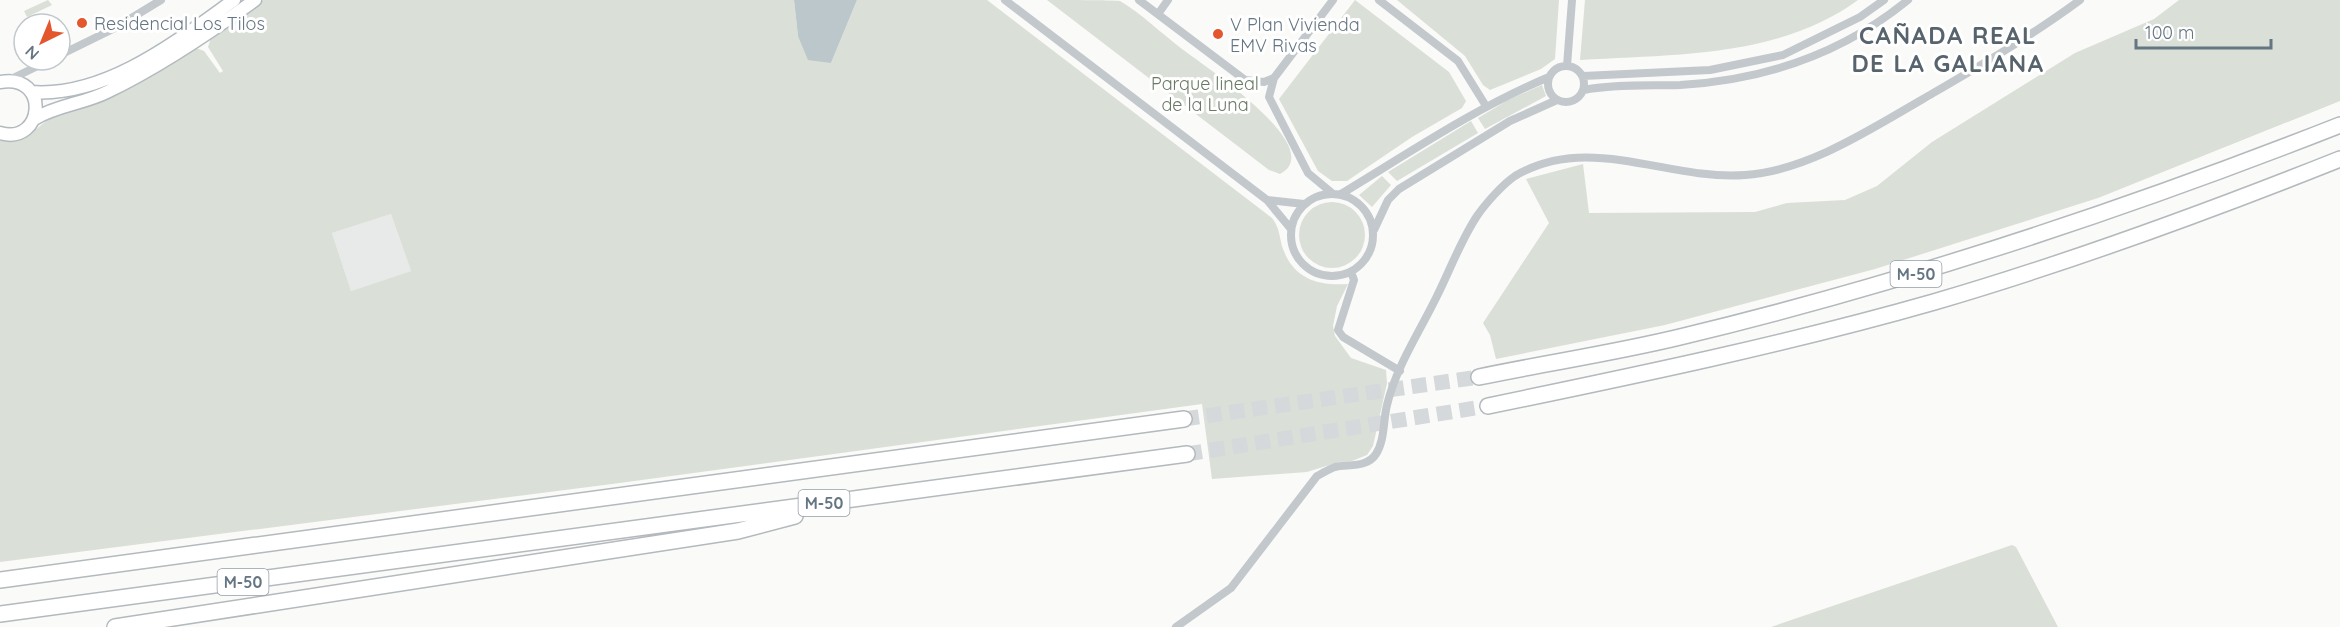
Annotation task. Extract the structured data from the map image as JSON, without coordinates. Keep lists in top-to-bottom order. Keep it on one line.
{"streets":{"highway":["M-50"]},"districts":["CAÑADA REAL DE LA GALIANA"],"parks":["Parque lineal de la Luna"],"places":["Residencial Los Tilos","V Plan Vivienda EMV Rivas"],"scale_bar":"100 m","north":"bottom left"}
